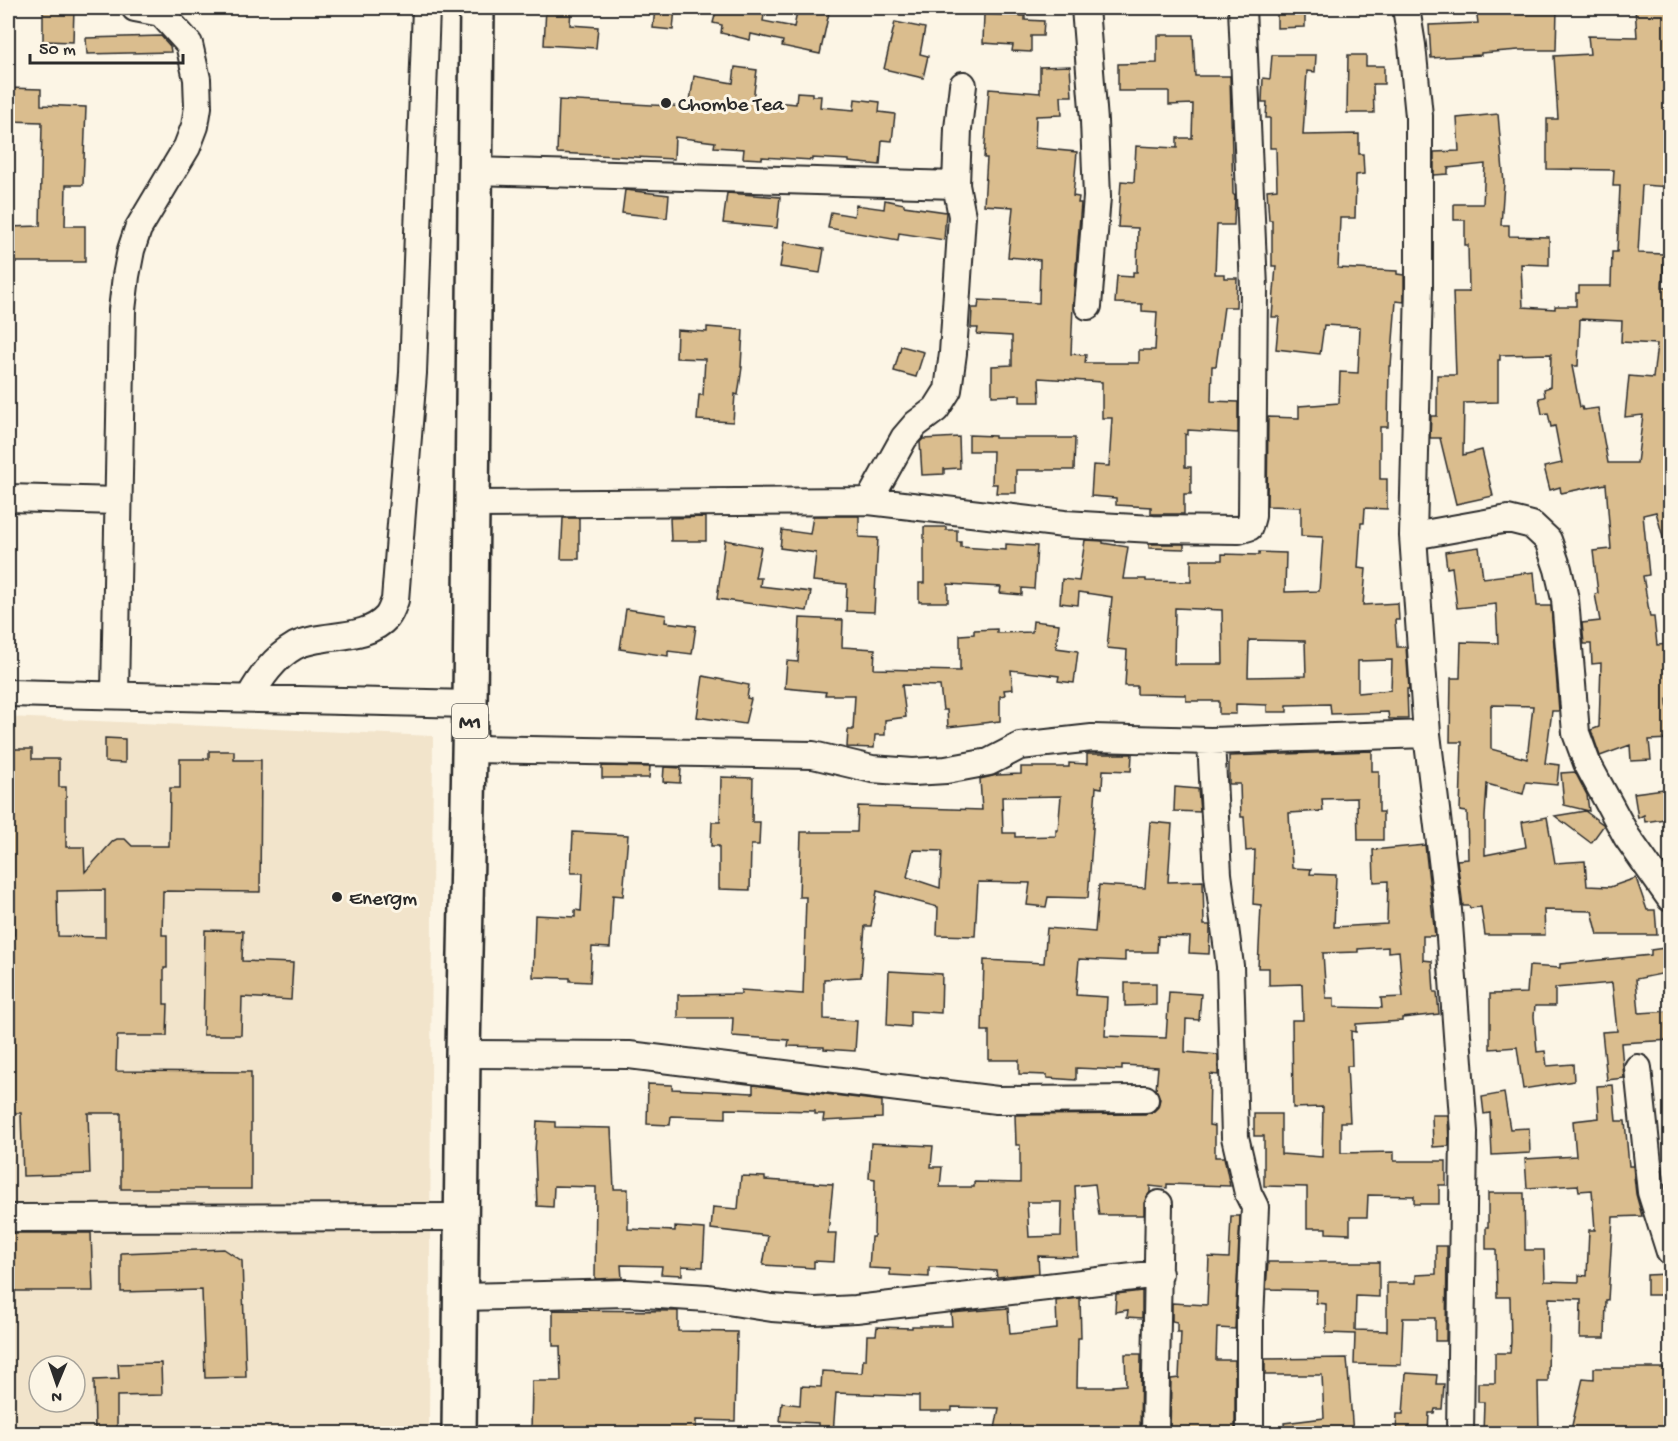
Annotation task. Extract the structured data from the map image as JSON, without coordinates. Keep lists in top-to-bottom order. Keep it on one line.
{"streets":{"highway":["M1"]},"places":["Chombe Tea","Energm"],"scale_bar":"50 m","north":"bottom"}
